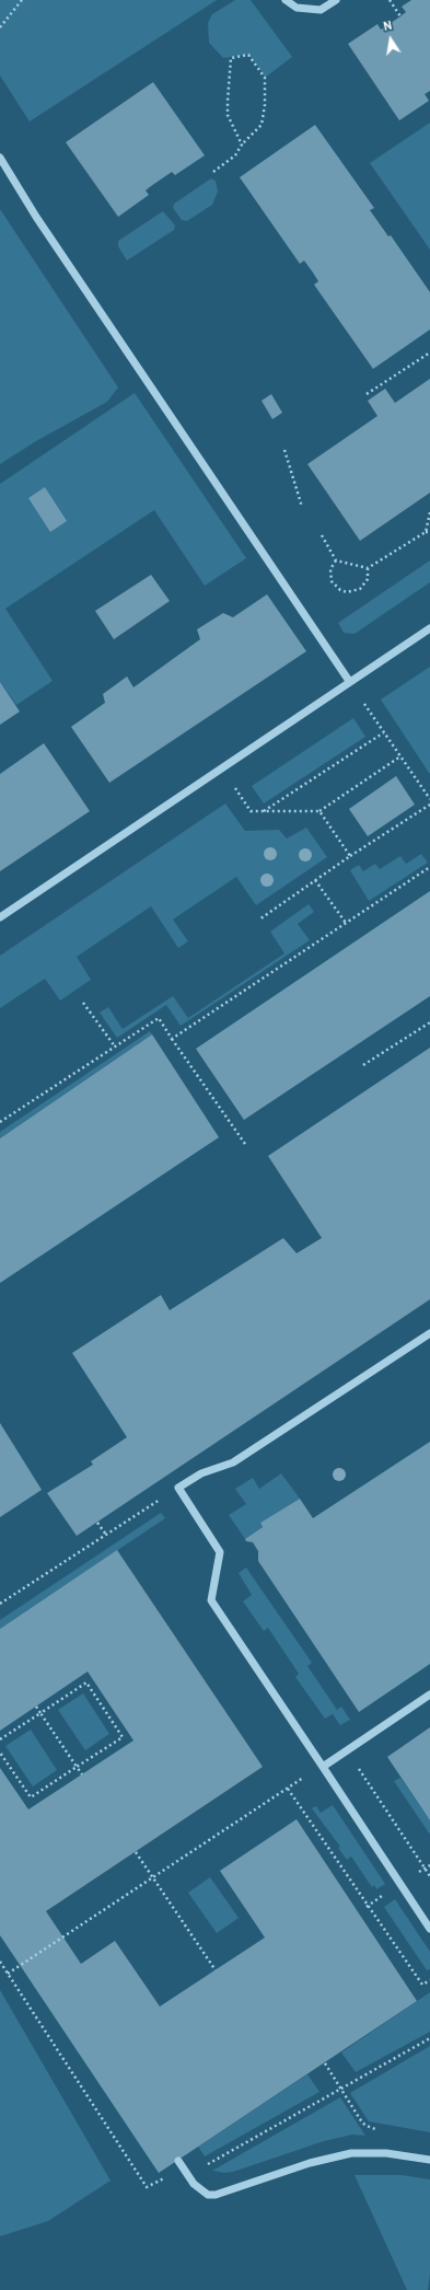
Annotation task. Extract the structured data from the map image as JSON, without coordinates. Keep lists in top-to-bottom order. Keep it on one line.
{"north":"top"}
